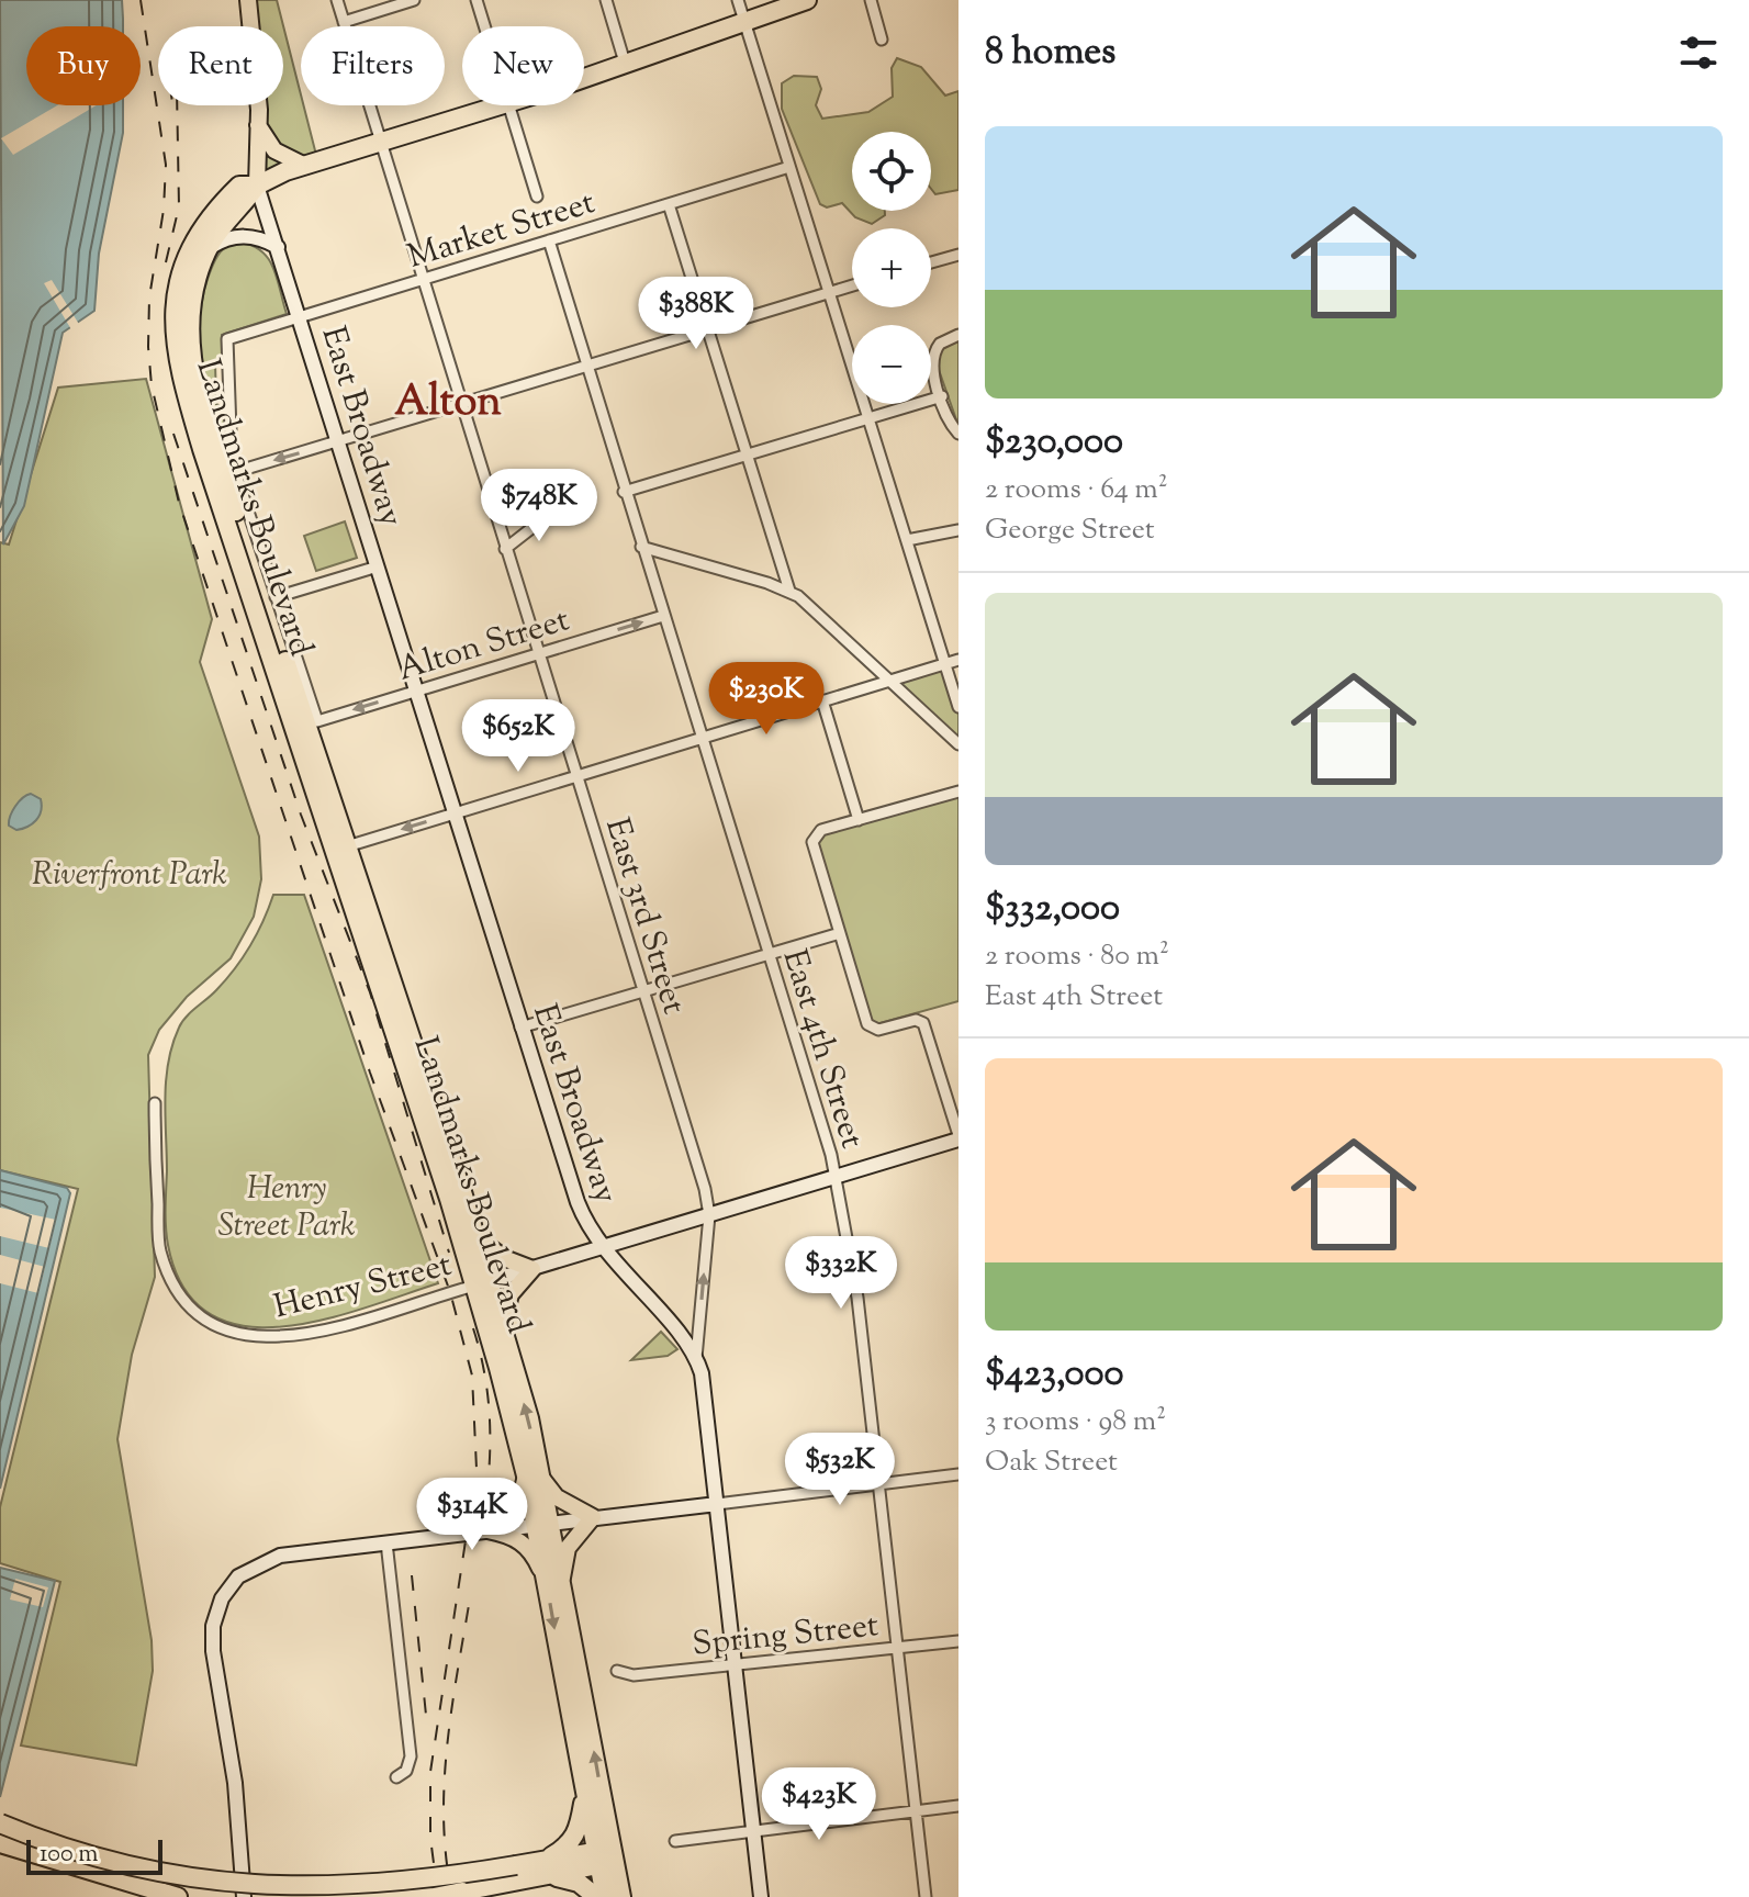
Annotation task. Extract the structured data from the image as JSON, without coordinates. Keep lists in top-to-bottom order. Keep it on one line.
{"streets":{"highway":["Landmarks Boulevard"],"street":["Market Street","East Broadway","Alton Street","East 3rd Street","East 4th Street","Henry Street","Spring Street"]},"crossings":[["Market Street","East Broadway"],["Market Street","East 3rd Street"],["Market Street","East 4th Street"],["East Broadway","Landmarks Boulevard"],["East Broadway","Alton Street"],["East Broadway","East 3rd Street"],["East Broadway","Henry Street"],["Landmarks Boulevard","Henry Street"],["Alton Street","East 3rd Street"],["Alton Street","East 4th Street"],["East 3rd Street","Henry Street"],["East 4th Street","Henry Street"],["East 4th Street","Spring Street"]],"districts":["Alton"],"parks":["Riverfront Park","Henry Street Park"],"scale_bar":"100 m","page":{"heading":"8 homes","chip":["Buy","Rent","Filters","New"],"list":[{"name":"$230,000","note":"2 rooms · 64 m² · George Street"},{"name":"$332,000","note":"2 rooms · 80 m² · East 4th Street"},{"name":"$423,000","note":"3 rooms · 98 m² · Oak Street"}],"map_buttons":["+","−"],"price":["$388K","$748K","$230K","$652K","$332K","$532K","$314K","$423K"],"scale":"100 m"}}
